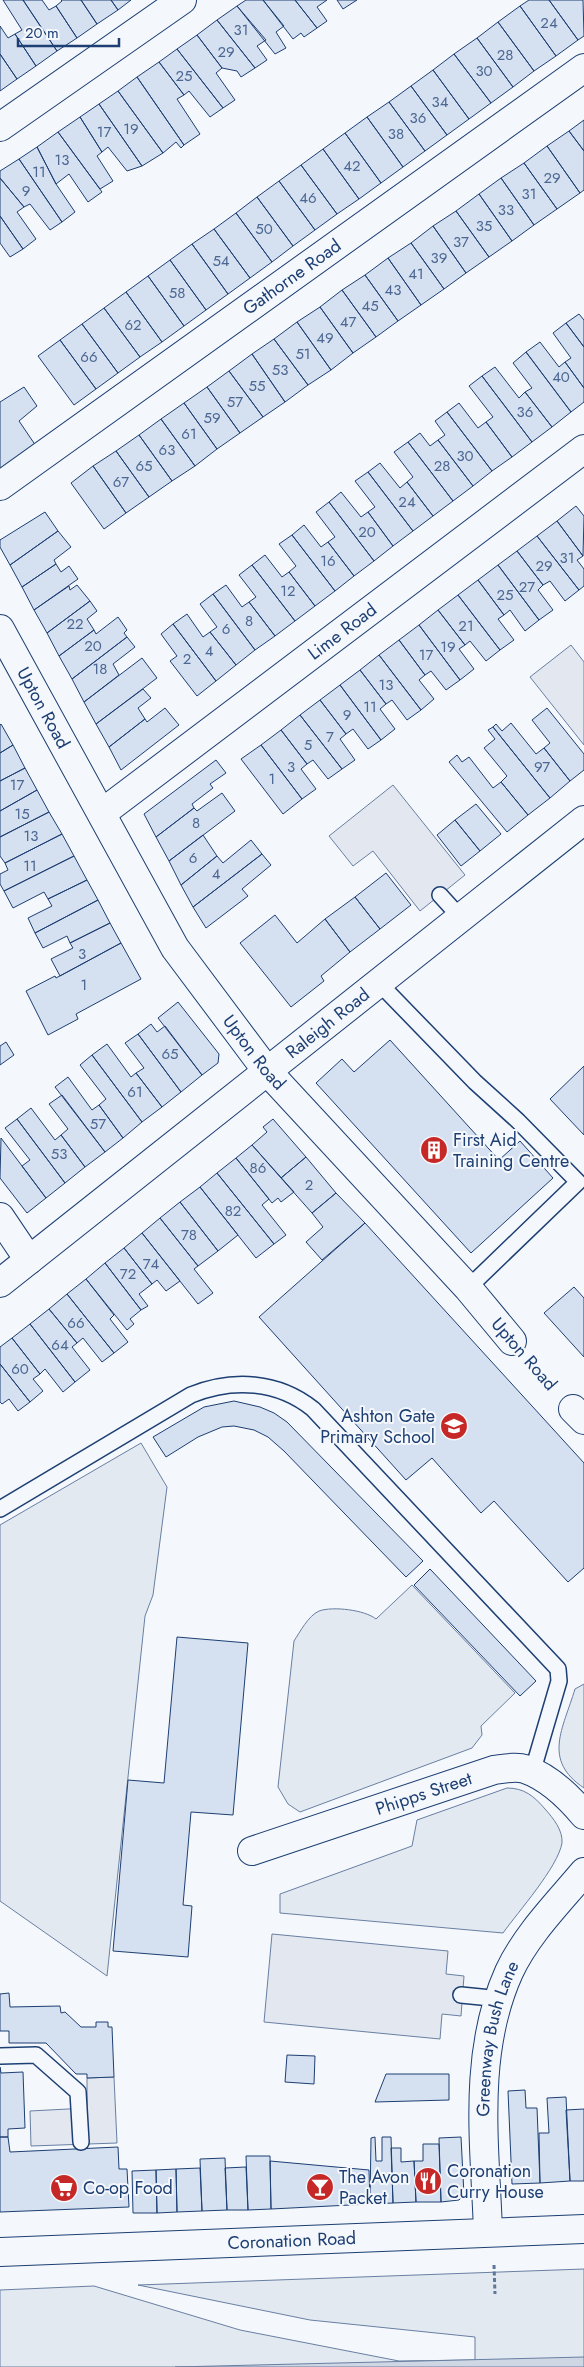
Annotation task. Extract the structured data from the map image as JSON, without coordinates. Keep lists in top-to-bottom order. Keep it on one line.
{"streets":{"main road":["Gathorne Road","Lime Road","Upton Road","Raleigh Road","Phipps Street","Greenway Bush Lane","Coronation Road"]},"crossings":[["Lime Road","Upton Road"],["Upton Road","Raleigh Road"],["Greenway Bush Lane","Coronation Road"]],"places":{"building":["First Aid Training Centre"],"school or university":["Ashton Gate Primary School"],"restaurant":["Coronation Curry House"],"bar":["The Avon Packet"],"supermarket":["Co-op Food"]},"house_numbers":["24","31","29","28","30","25","34","36","19","17","38","13","42","11","29","9","31","46","33","35","50","37","39","54","41","43","58","45","47","62","49","51","66","53","40","55","57","36","59","61","63","30","65","28","67","24","20","31","16","29","27","12","25","8","22","21","6","20","19","4","17","2","18","13","11","9","7","5","3","97","1","17","15","8","13","6","11","4","3","1","65","61","57","53","86","2","82","78","74","72","66","64","60"],"scale_bar":"20 m"}
